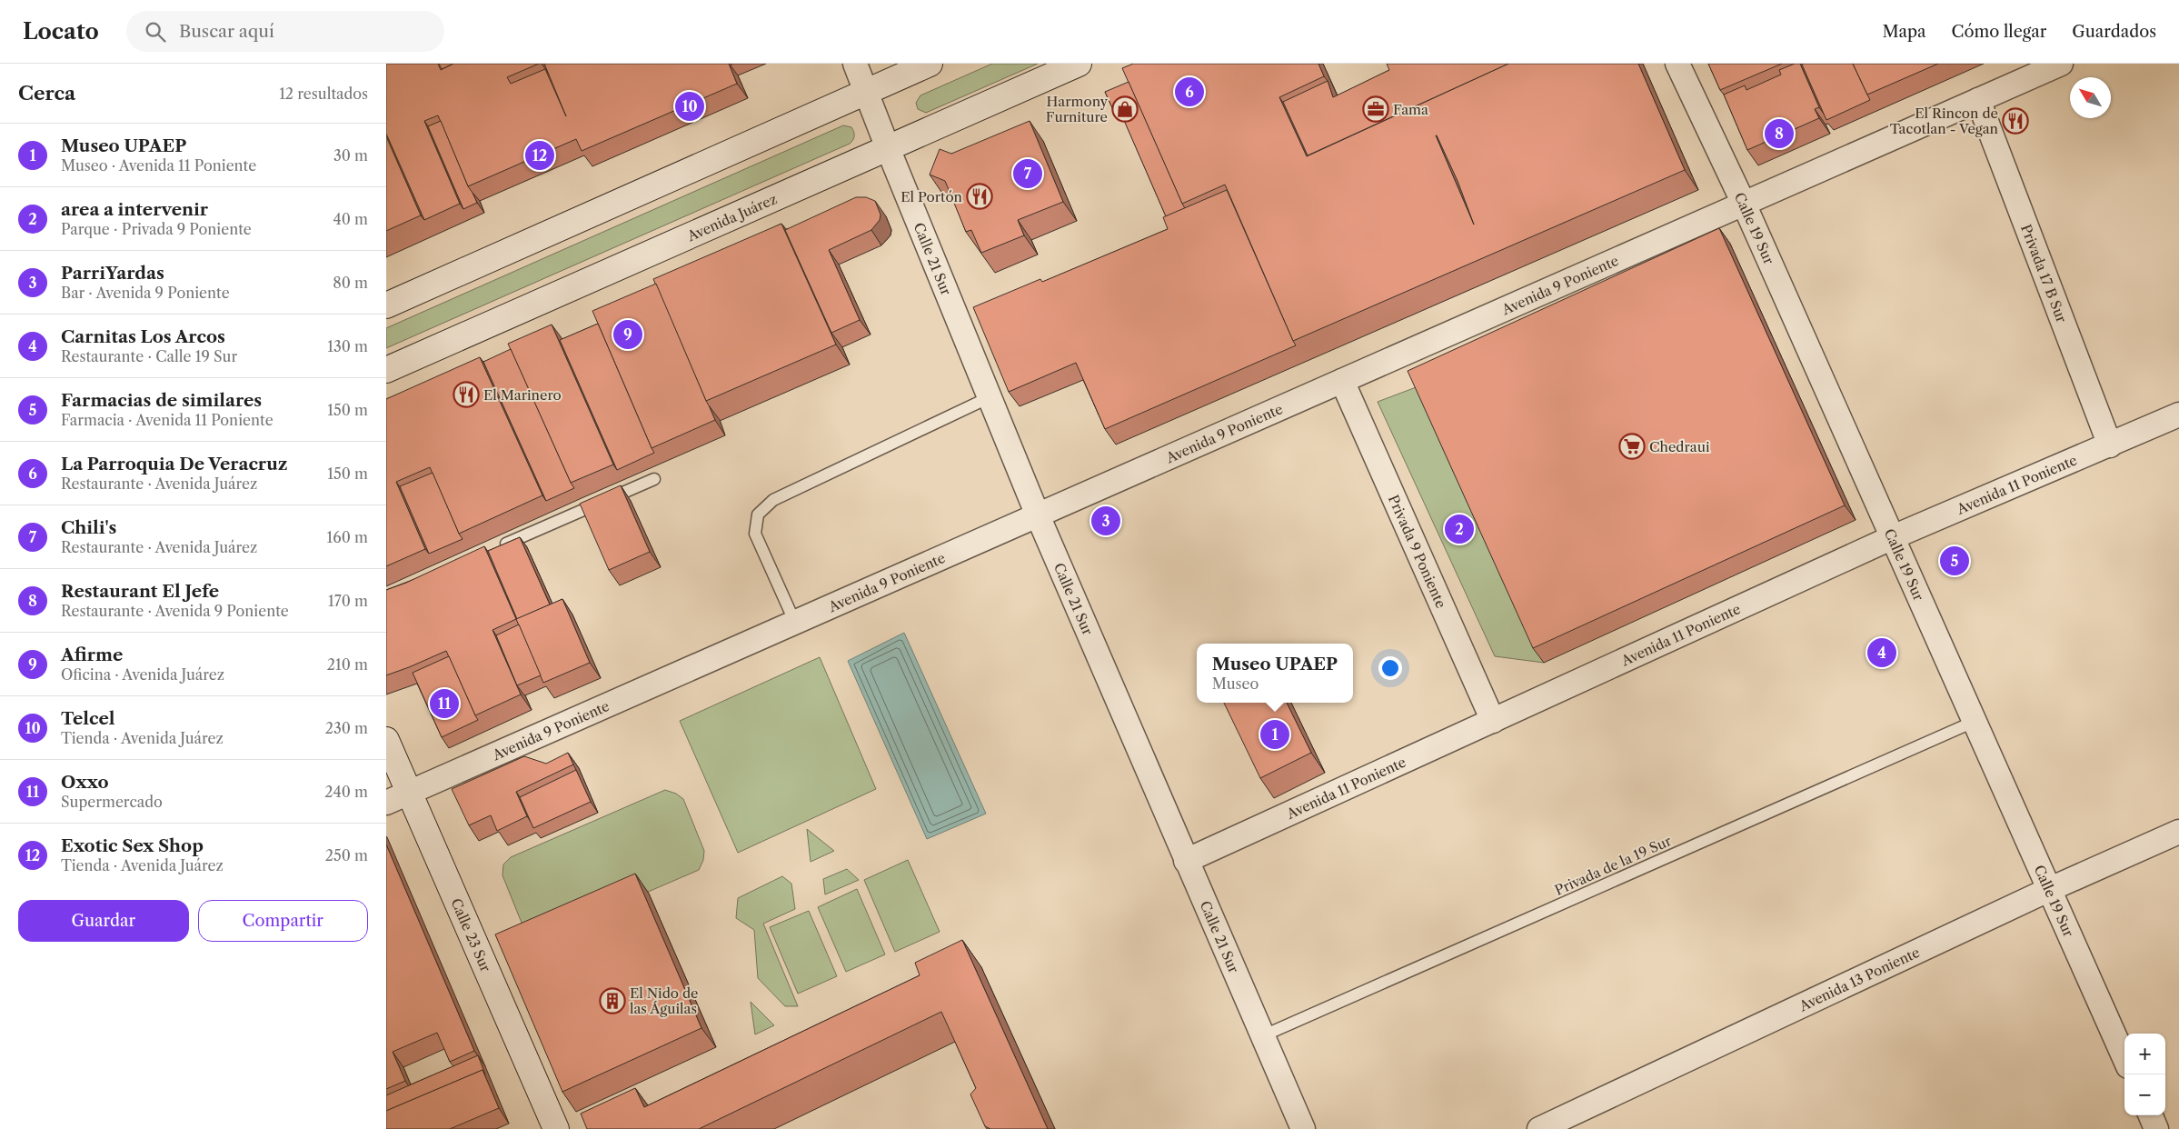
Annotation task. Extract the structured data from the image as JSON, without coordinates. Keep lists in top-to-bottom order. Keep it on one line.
{"streets":{"main road":["Avenida Juárez","Calle 23 Sur"],"street":["Calle 19 Sur","Calle 21 Sur","Privada 17 B Sur","Avenida 9 Poniente","Avenida 11 Poniente","Privada 9 Poniente","Avenida 13 Poniente"],"lane":["Privada de la 19 Sur"]},"crossings":[["Avenida Juárez","Calle 21 Sur"],["Calle 19 Sur","Avenida 9 Poniente"],["Calle 19 Sur","Avenida 11 Poniente"],["Calle 19 Sur","Privada de la 19 Sur"],["Calle 19 Sur","Avenida 13 Poniente"],["Calle 21 Sur","Avenida 9 Poniente"],["Calle 21 Sur","Avenida 11 Poniente"],["Calle 21 Sur","Privada de la 19 Sur"],["Privada 17 B Sur","Avenida 9 Poniente"],["Privada 17 B Sur","Avenida 11 Poniente"],["Avenida 9 Poniente","Privada 9 Poniente"],["Avenida 9 Poniente","Calle 23 Sur"],["Avenida 11 Poniente","Privada 9 Poniente"]],"places":{"shop":["Harmony Furniture"],"office":["Fama"],"restaurant":["El Rincon de Tacotlan - Vegan","El Portón","El Marinero"],"supermarket":["Chedraui"],"building":["El Nido de las Águilas"]},"north":"top left","page":{"header":"Locato","search":"Buscar aquí","nav":["Mapa","Cómo llegar","Guardados"],"heading":["Cerca","12 resultados"],"pins":["6","10","8","12","7","9","3","2","5","4","11","1"],"list":[{"mark":"1","name":"Museo UPAEP","note":"Museo · Avenida 11 Poniente","value":"30 m"},{"mark":"2","name":"area a intervenir","note":"Parque · Privada 9 Poniente","value":"40 m"},{"mark":"3","name":"ParriYardas","note":"Bar · Avenida 9 Poniente","value":"80 m"},{"mark":"4","name":"Carnitas Los Arcos","note":"Restaurante · Calle 19 Sur","value":"130 m"},{"mark":"5","name":"Farmacias de similares","note":"Farmacia · Avenida 11 Poniente","value":"150 m"},{"mark":"6","name":"La Parroquia De Veracruz","note":"Restaurante · Avenida Juárez","value":"150 m"},{"mark":"7","name":"Chili's","note":"Restaurante · Avenida Juárez","value":"160 m"},{"mark":"8","name":"Restaurant El Jefe","note":"Restaurante · Avenida 9 Poniente","value":"170 m"},{"mark":"9","name":"Afirme","note":"Oficina · Avenida Juárez","value":"210 m"},{"mark":"10","name":"Telcel","note":"Tienda · Avenida Juárez","value":"230 m"},{"mark":"11","name":"Oxxo","note":"Supermercado","value":"240 m"},{"mark":"12","name":"Exotic Sex Shop","note":"Tienda · Avenida Juárez","value":"250 m"}],"popup":["Museo UPAEP","Museo"],"buttons":["Guardar","Compartir"],"map_buttons":["+","−"]}}
